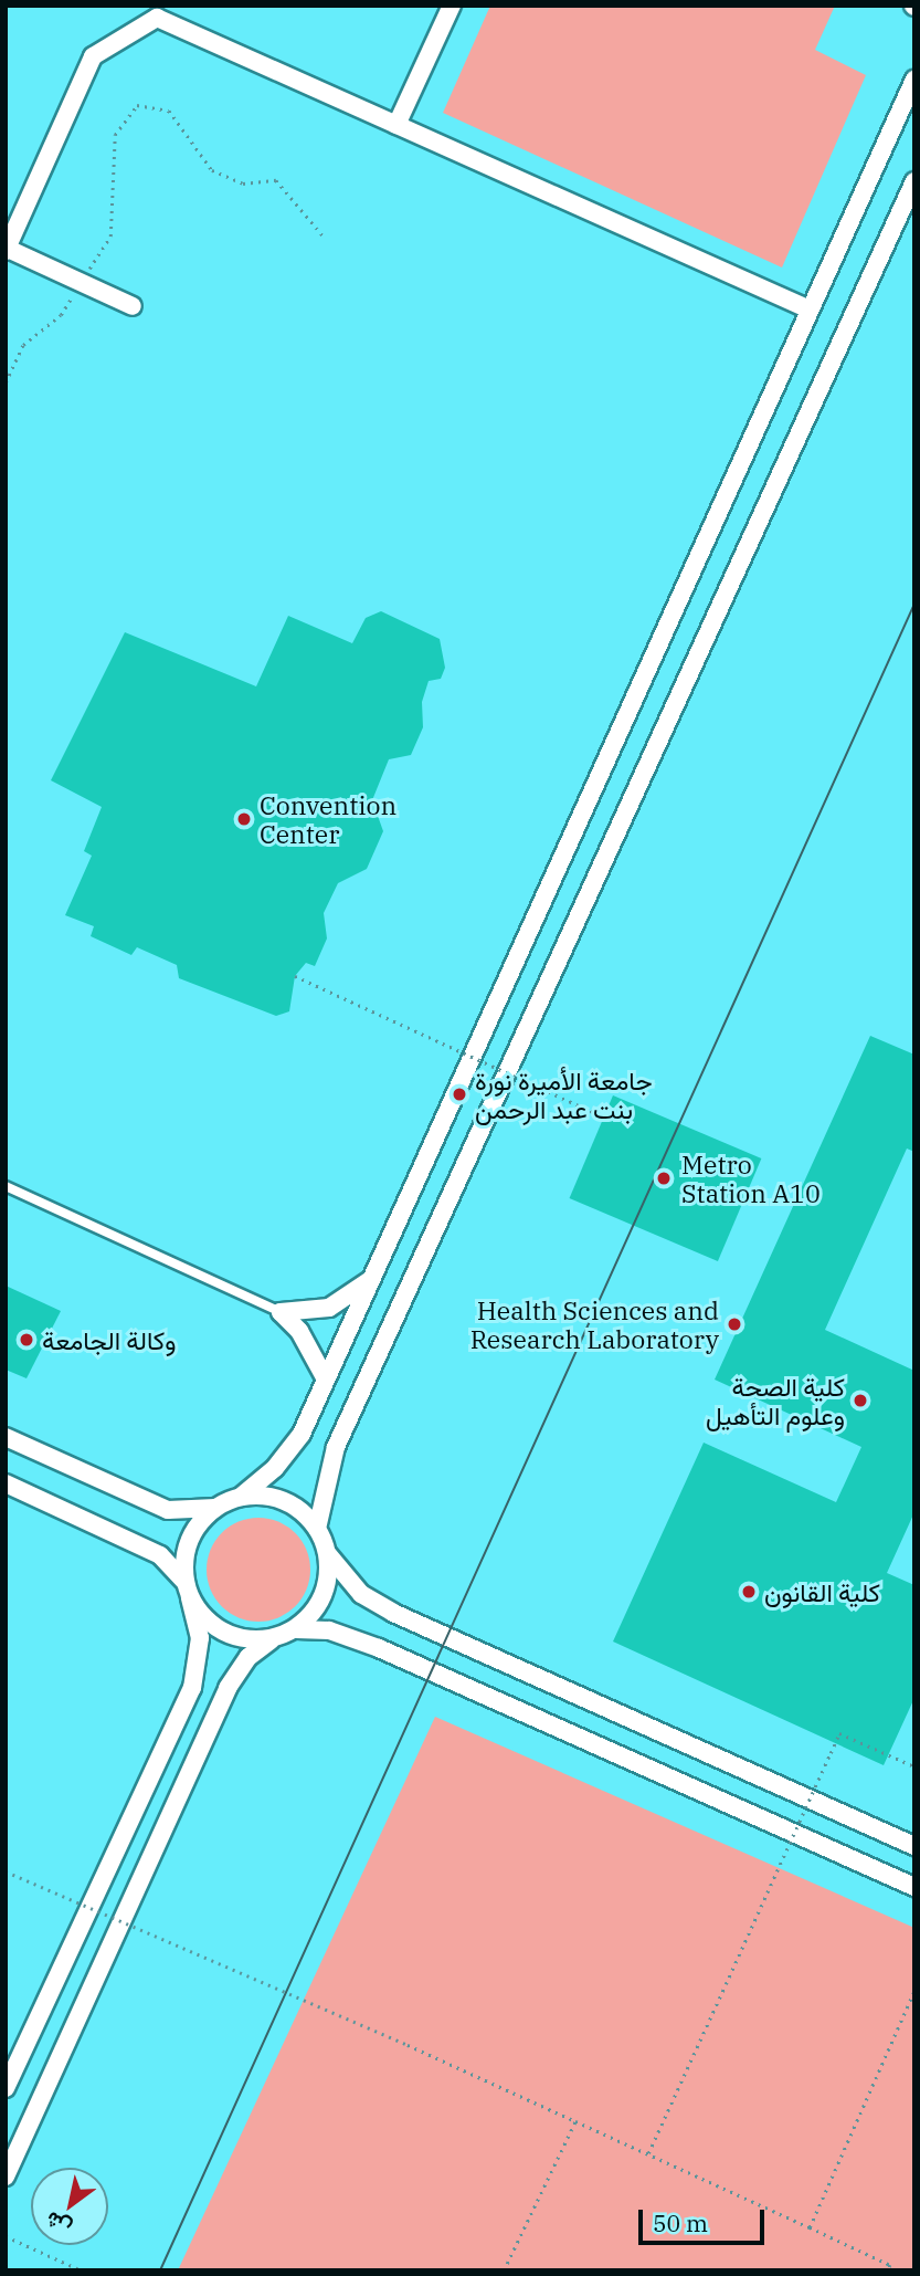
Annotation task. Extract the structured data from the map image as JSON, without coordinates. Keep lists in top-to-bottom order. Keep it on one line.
{"places":["Convention Center","جامعة الأميرة نورة بنت عبد الرحمن","Metro Station A10","Health Sciences and Research Laboratory","وكالة الجامعة","كلية الصحة وعلوم التأهيل","كلية القانون"],"scale_bar":"50 m","north":"bottom left"}
